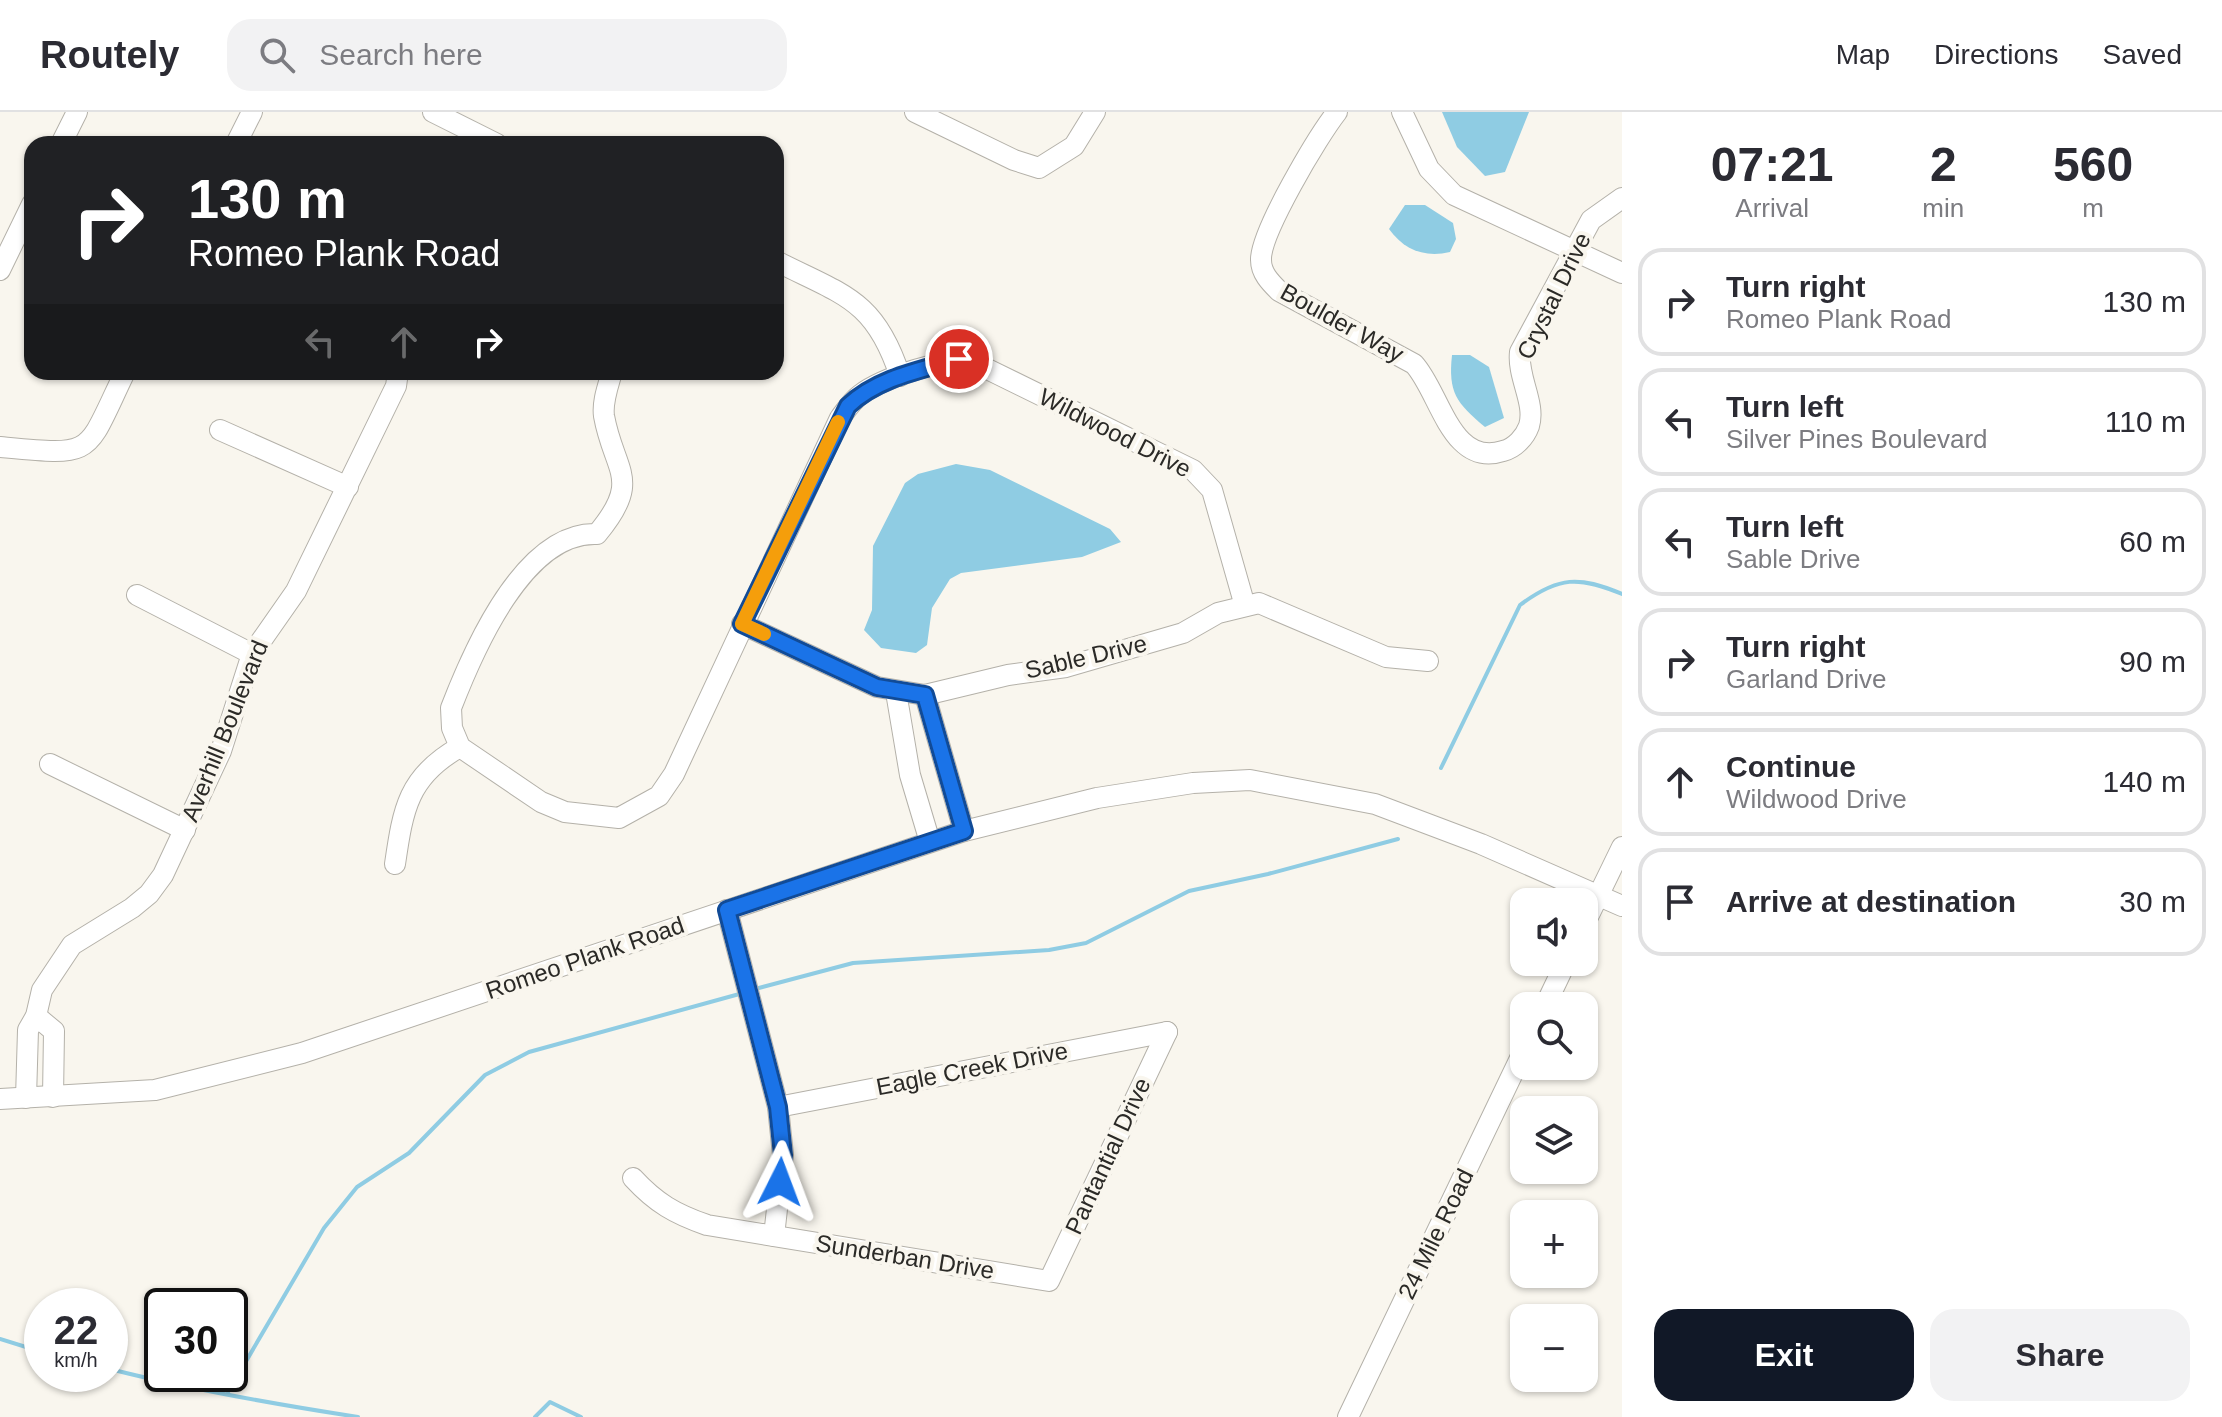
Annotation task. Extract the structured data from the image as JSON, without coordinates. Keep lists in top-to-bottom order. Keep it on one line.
{"streets":{"street":["Crystal Drive","Boulder Way","Wildwood Drive","Sable Drive","Averhill Boulevard","Romeo Plank Road","Eagle Creek Drive","Pantantial Drive","24 Mile Road","Sunderban Drive"]},"crossings":[["Crystal Drive","Boulder Way"],["Wildwood Drive","Sable Drive"],["Averhill Boulevard","Romeo Plank Road"],["Eagle Creek Drive","Pantantial Drive"],["Pantantial Drive","Sunderban Drive"]],"page":{"header":"Routely","search":"Search here","nav":["Map","Directions","Saved"],"eta":["07:21","Arrival","2","min","560","m"],"turn":["130 m","Romeo Plank Road"],"list":[{"name":"Turn right","note":"Romeo Plank Road","value":"130 m"},{"name":"Turn left","note":"Silver Pines Boulevard","value":"110 m"},{"name":"Turn left","note":"Sable Drive","value":"60 m"},{"name":"Turn right","note":"Garland Drive","value":"90 m"},{"name":"Continue","note":"Wildwood Drive","value":"140 m"},{"name":"Arrive at destination","value":"30 m"}],"map_buttons":["+","−"],"speed":"22 km/h","limit":"30","buttons":["Exit","Share"]}}
